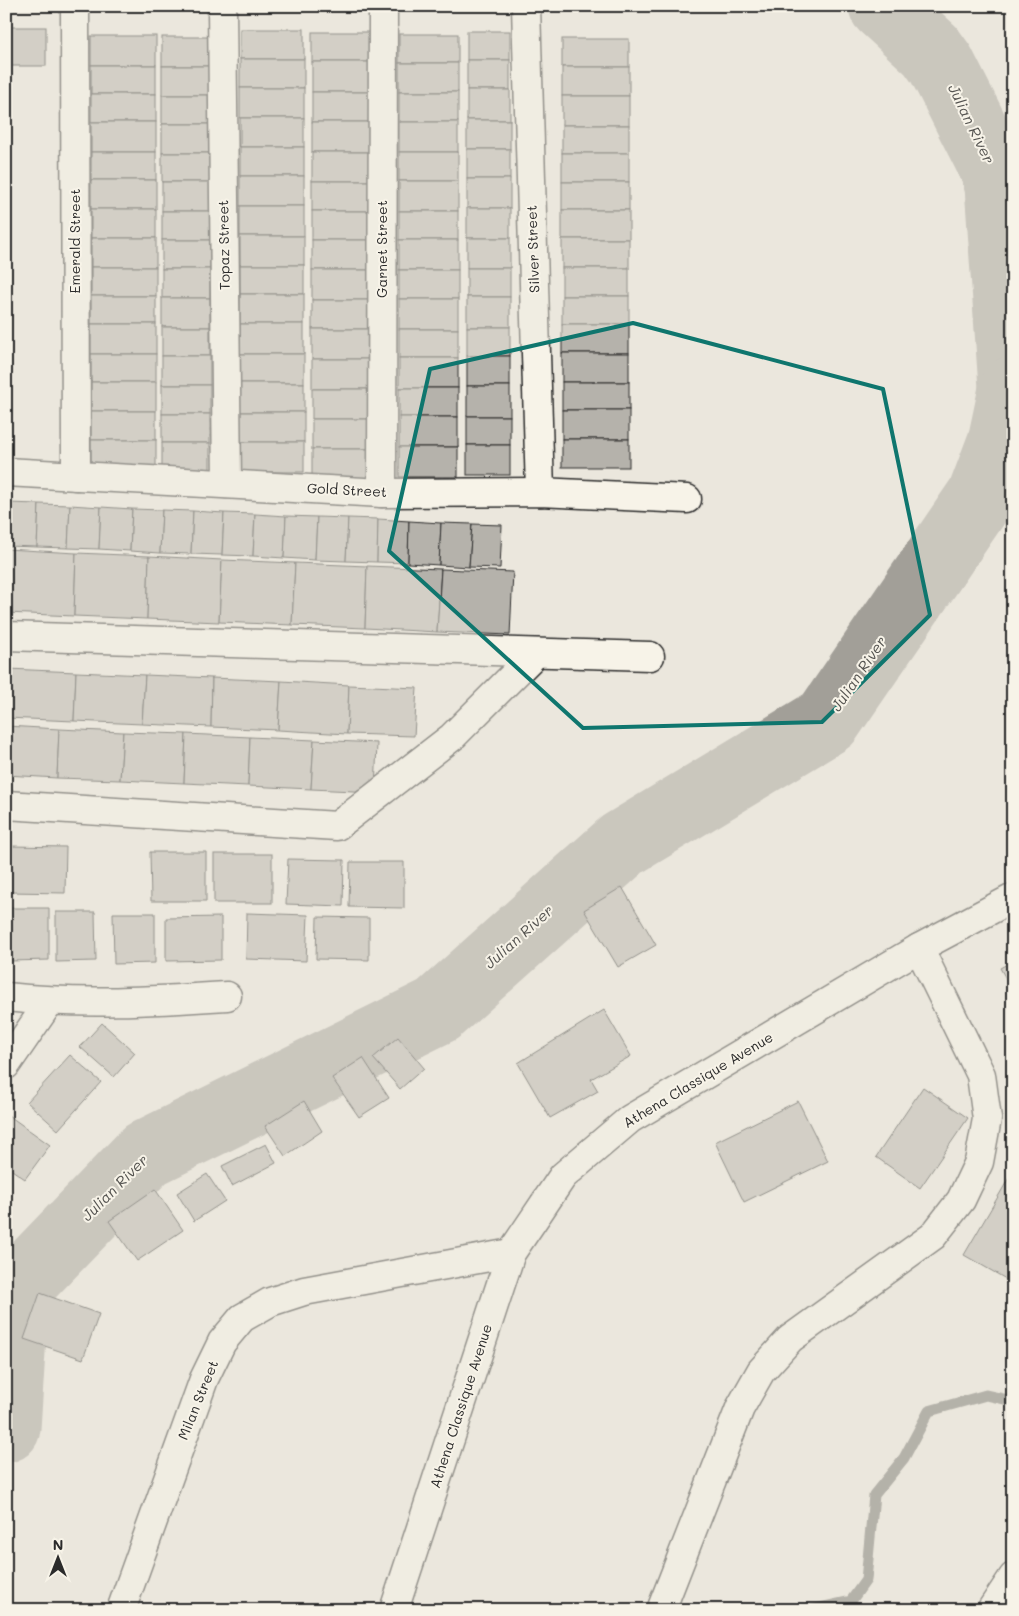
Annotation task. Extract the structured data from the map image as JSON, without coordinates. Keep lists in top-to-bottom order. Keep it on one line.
{"streets":{"street":["Emerald Street","Topaz Street","Garnet Street","Silver Street","Gold Street","Athena Classique Avenue","Milan Street"]},"crossings":[["Emerald Street","Gold Street"],["Topaz Street","Gold Street"],["Garnet Street","Gold Street"],["Silver Street","Gold Street"],["Athena Classique Avenue","Milan Street"]],"water":["Julian River"],"north":"top"}
